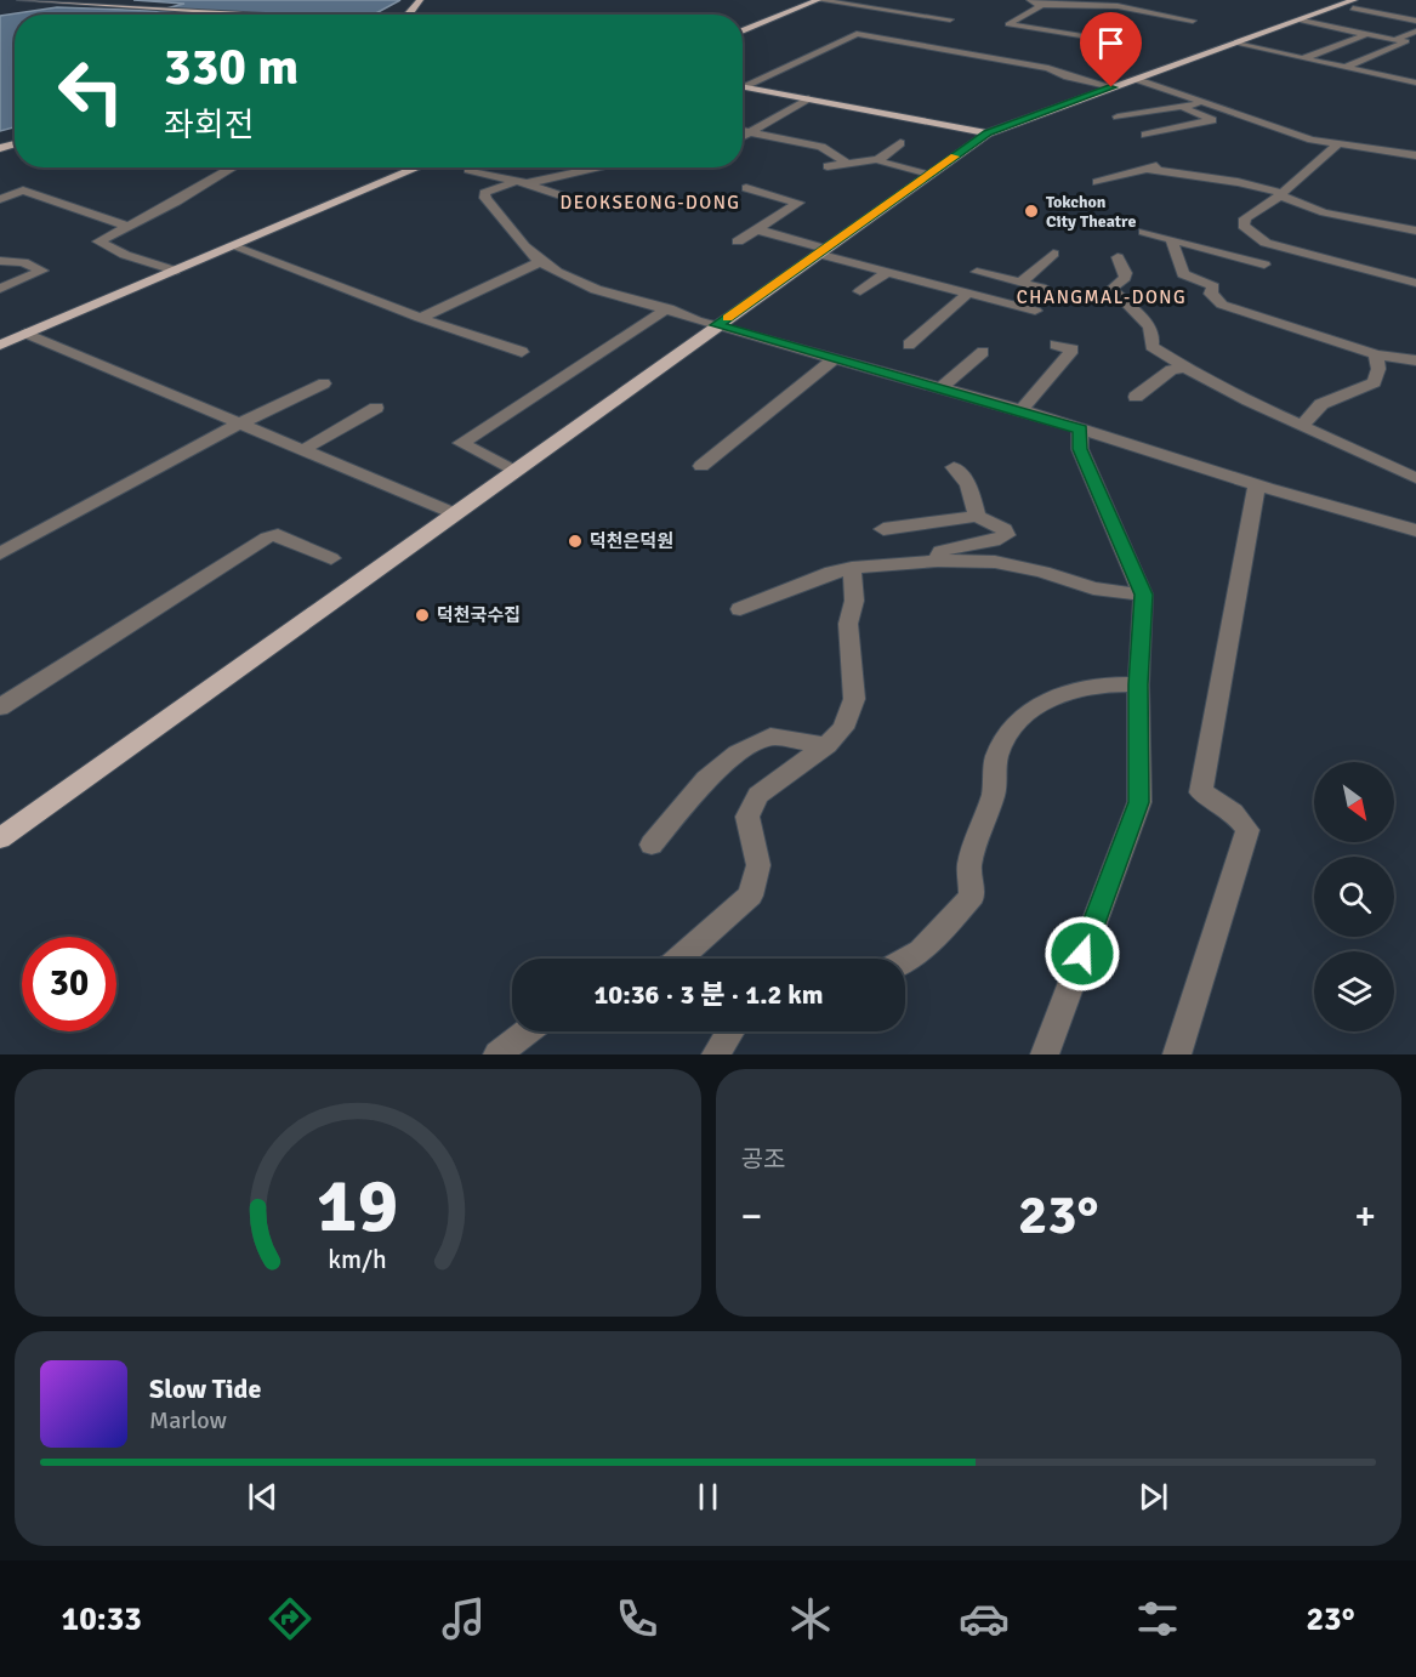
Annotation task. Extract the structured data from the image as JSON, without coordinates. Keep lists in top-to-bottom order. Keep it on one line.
{"districts":["DEOKSEONG-DONG","CHANGMAL-DONG"],"places":["Tokchon City Theatre","덕천은덕원","덕천국수집"],"north":"bottom right","page":{"turn":["330 m","좌회전"],"limit":"30","trip":"10:36 · 3 분 · 1.2 km","tile":"공조","heat":["−","23°","+"],"song":["Slow Tide","Marlow"],"tabs":["10:33","23°"],"gauge":["19","km/h"]}}
